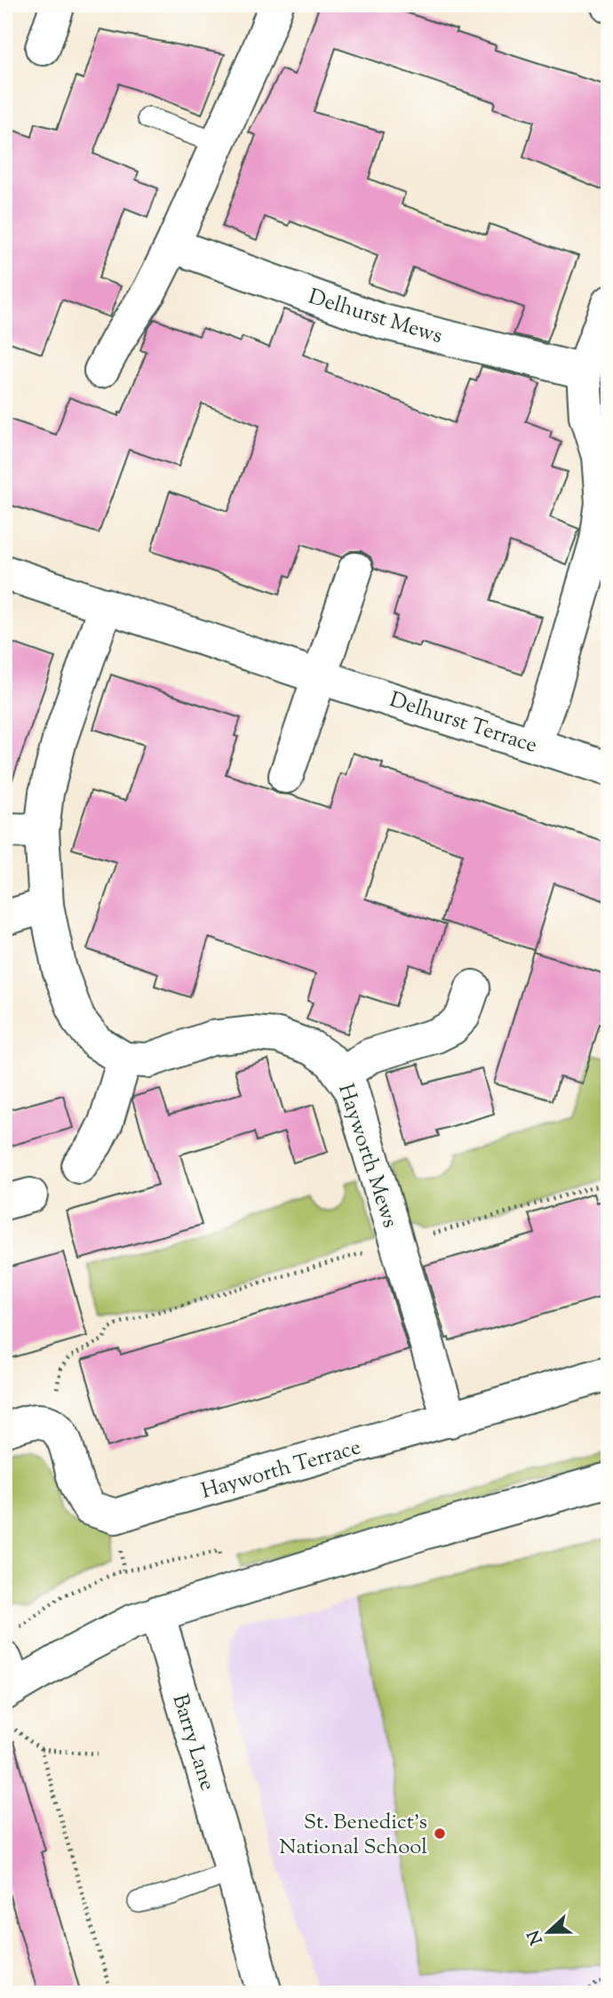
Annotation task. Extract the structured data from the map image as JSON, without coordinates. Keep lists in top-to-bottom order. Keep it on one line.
{"streets":{"street":["Delhurst Mews","Delhurst Terrace","Hayworth Mews","Hayworth Terrace","Barry Lane"]},"crossings":[["Hayworth Mews","Hayworth Terrace"]],"places":["St. Benedict's National School"],"north":"left"}
